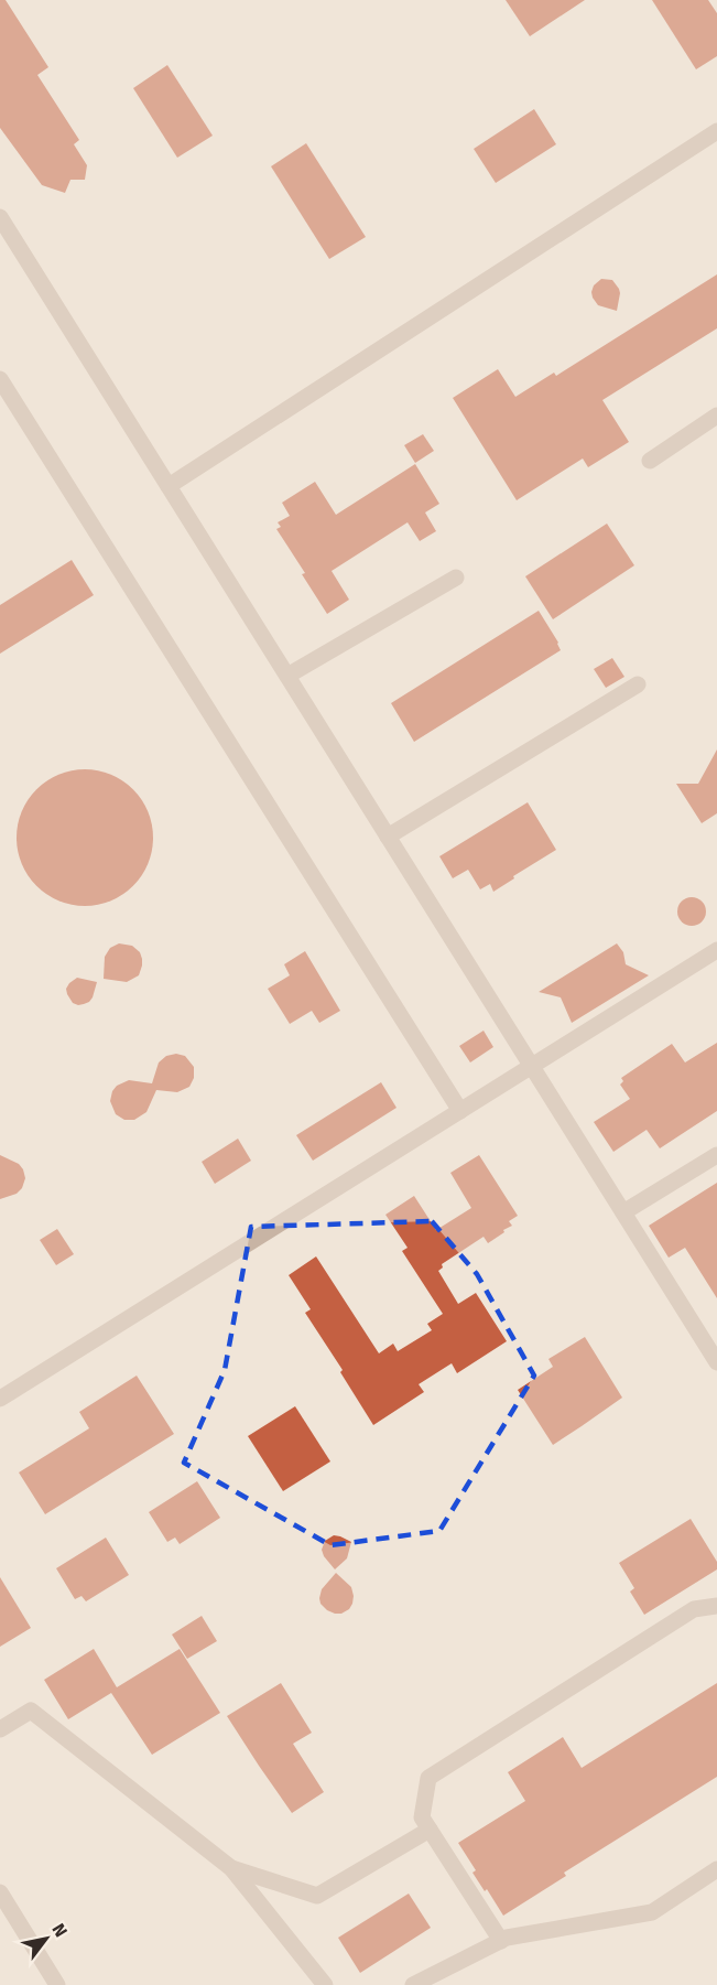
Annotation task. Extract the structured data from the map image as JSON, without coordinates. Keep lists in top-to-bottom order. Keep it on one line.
{"north":"top right"}
